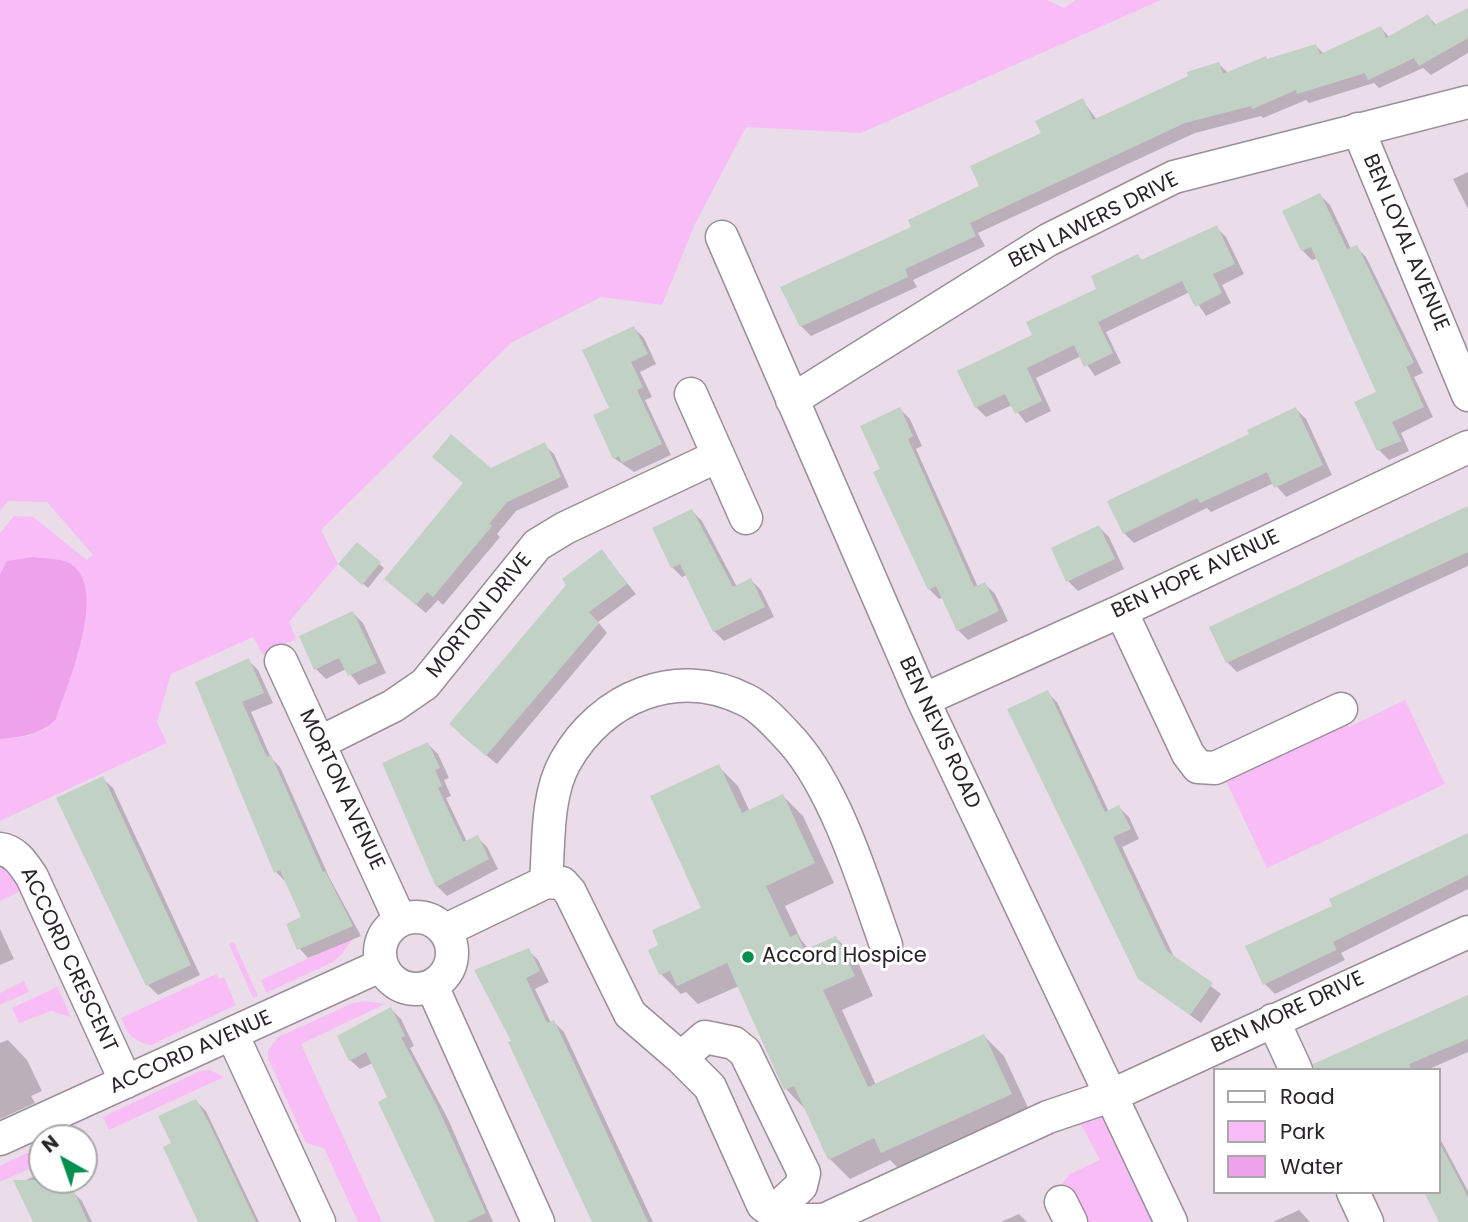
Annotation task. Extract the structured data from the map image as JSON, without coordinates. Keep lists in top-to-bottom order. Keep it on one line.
{"streets":{"street":["BEN LAWERS DRIVE","BEN LOYAL AVENUE","BEN HOPE AVENUE","MORTON DRIVE","BEN NEVIS ROAD","MORTON AVENUE","ACCORD CRESCENT","BEN MORE DRIVE","ACCORD AVENUE"]},"crossings":[["BEN LAWERS DRIVE","BEN LOYAL AVENUE"],["BEN LAWERS DRIVE","BEN NEVIS ROAD"],["BEN HOPE AVENUE","BEN NEVIS ROAD"],["MORTON DRIVE","MORTON AVENUE"],["BEN NEVIS ROAD","BEN MORE DRIVE"],["MORTON AVENUE","ACCORD AVENUE"],["ACCORD CRESCENT","ACCORD AVENUE"]],"places":["Accord Hospice"],"legend":["Road","Park","Water"],"north":"top left"}
